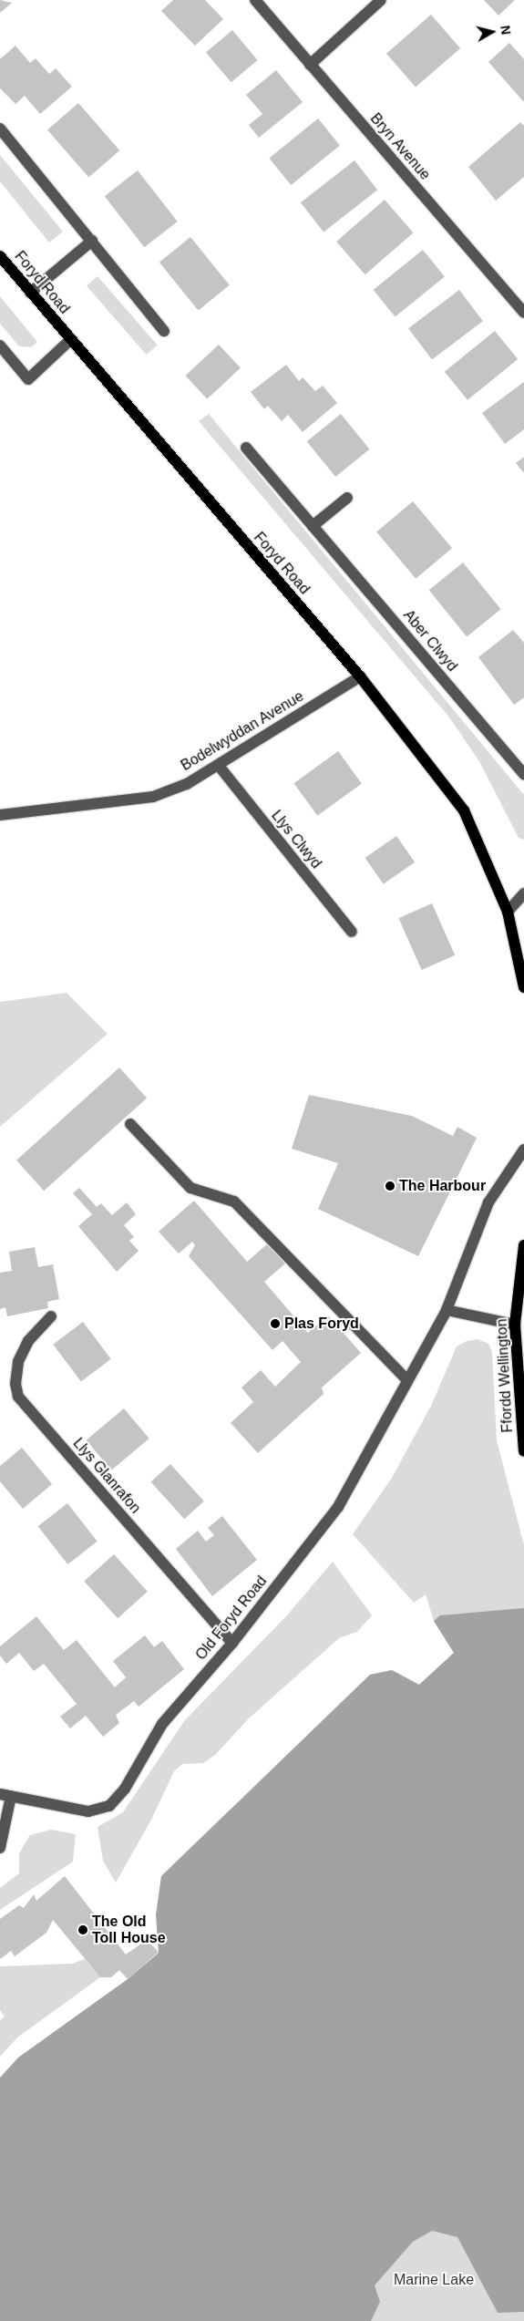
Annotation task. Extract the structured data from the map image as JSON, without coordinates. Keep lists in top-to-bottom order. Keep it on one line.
{"streets":{"main road":["Foryd Road","Ffordd Wellington"],"street":["Bryn Avenue","Aber Clwyd","Bodelwyddan Avenue","Llys Clwyd","Llys Glanrafon","Old Foryd Road"]},"crossings":[["Foryd Road","Bodelwyddan Avenue"],["Bodelwyddan Avenue","Llys Clwyd"],["Llys Glanrafon","Old Foryd Road"]],"parks":["Marine Lake"],"places":["The Harbour","Plas Foryd","The Old Toll House"],"north":"right"}
